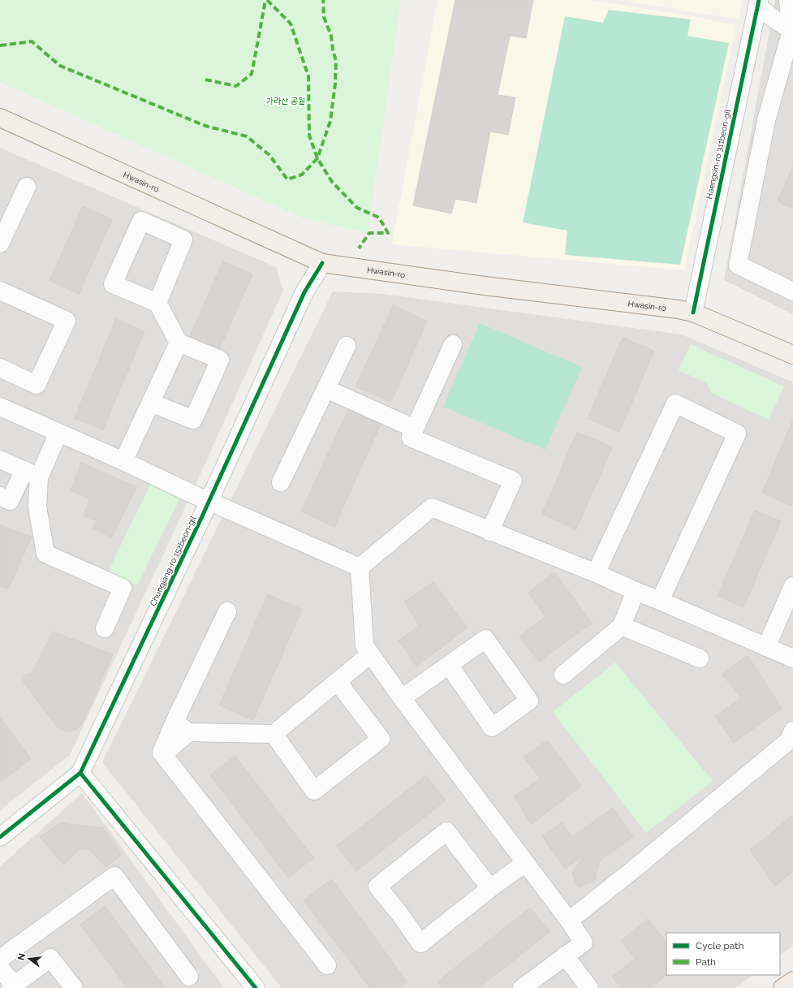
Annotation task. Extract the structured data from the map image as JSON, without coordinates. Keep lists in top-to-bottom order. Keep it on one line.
{"streets":{"main road":["Hwasin-ro"],"street":["Haengsin-ro 311beon-gil","Chungjang-ro 152beon-gil"]},"crossings":[["Haengsin-ro 311beon-gil","Hwasin-ro"],["Hwasin-ro","Chungjang-ro 152beon-gil"]],"parks":["가라산 공원"],"legend":["Cycle path","Path"],"north":"left"}
